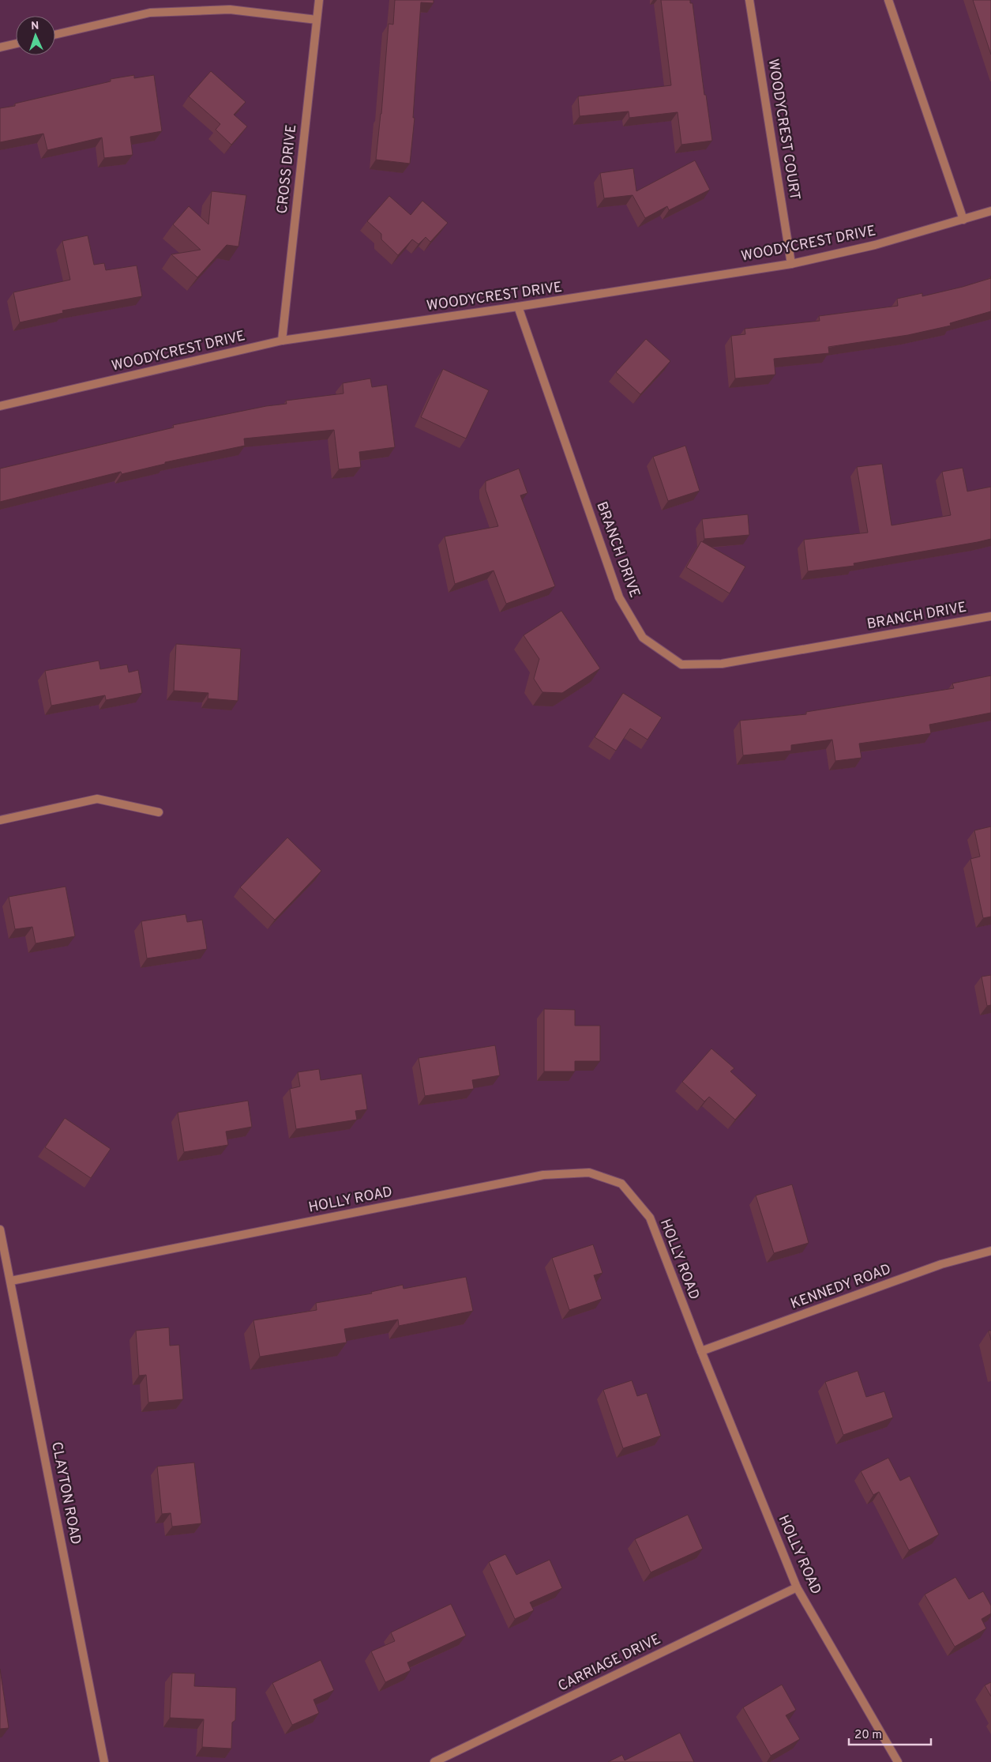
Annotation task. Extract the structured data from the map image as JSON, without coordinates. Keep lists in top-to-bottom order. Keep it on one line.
{"streets":{"street":["WOODYCREST COURT","CROSS DRIVE","WOODYCREST DRIVE","BRANCH DRIVE","HOLLY ROAD","KENNEDY ROAD","CLAYTON ROAD","CARRIAGE DRIVE"]},"crossings":[["WOODYCREST COURT","WOODYCREST DRIVE"],["CROSS DRIVE","WOODYCREST DRIVE"],["WOODYCREST DRIVE","BRANCH DRIVE"],["HOLLY ROAD","KENNEDY ROAD"],["HOLLY ROAD","CLAYTON ROAD"],["HOLLY ROAD","CARRIAGE DRIVE"]],"scale_bar":"20 m","north":"top"}
